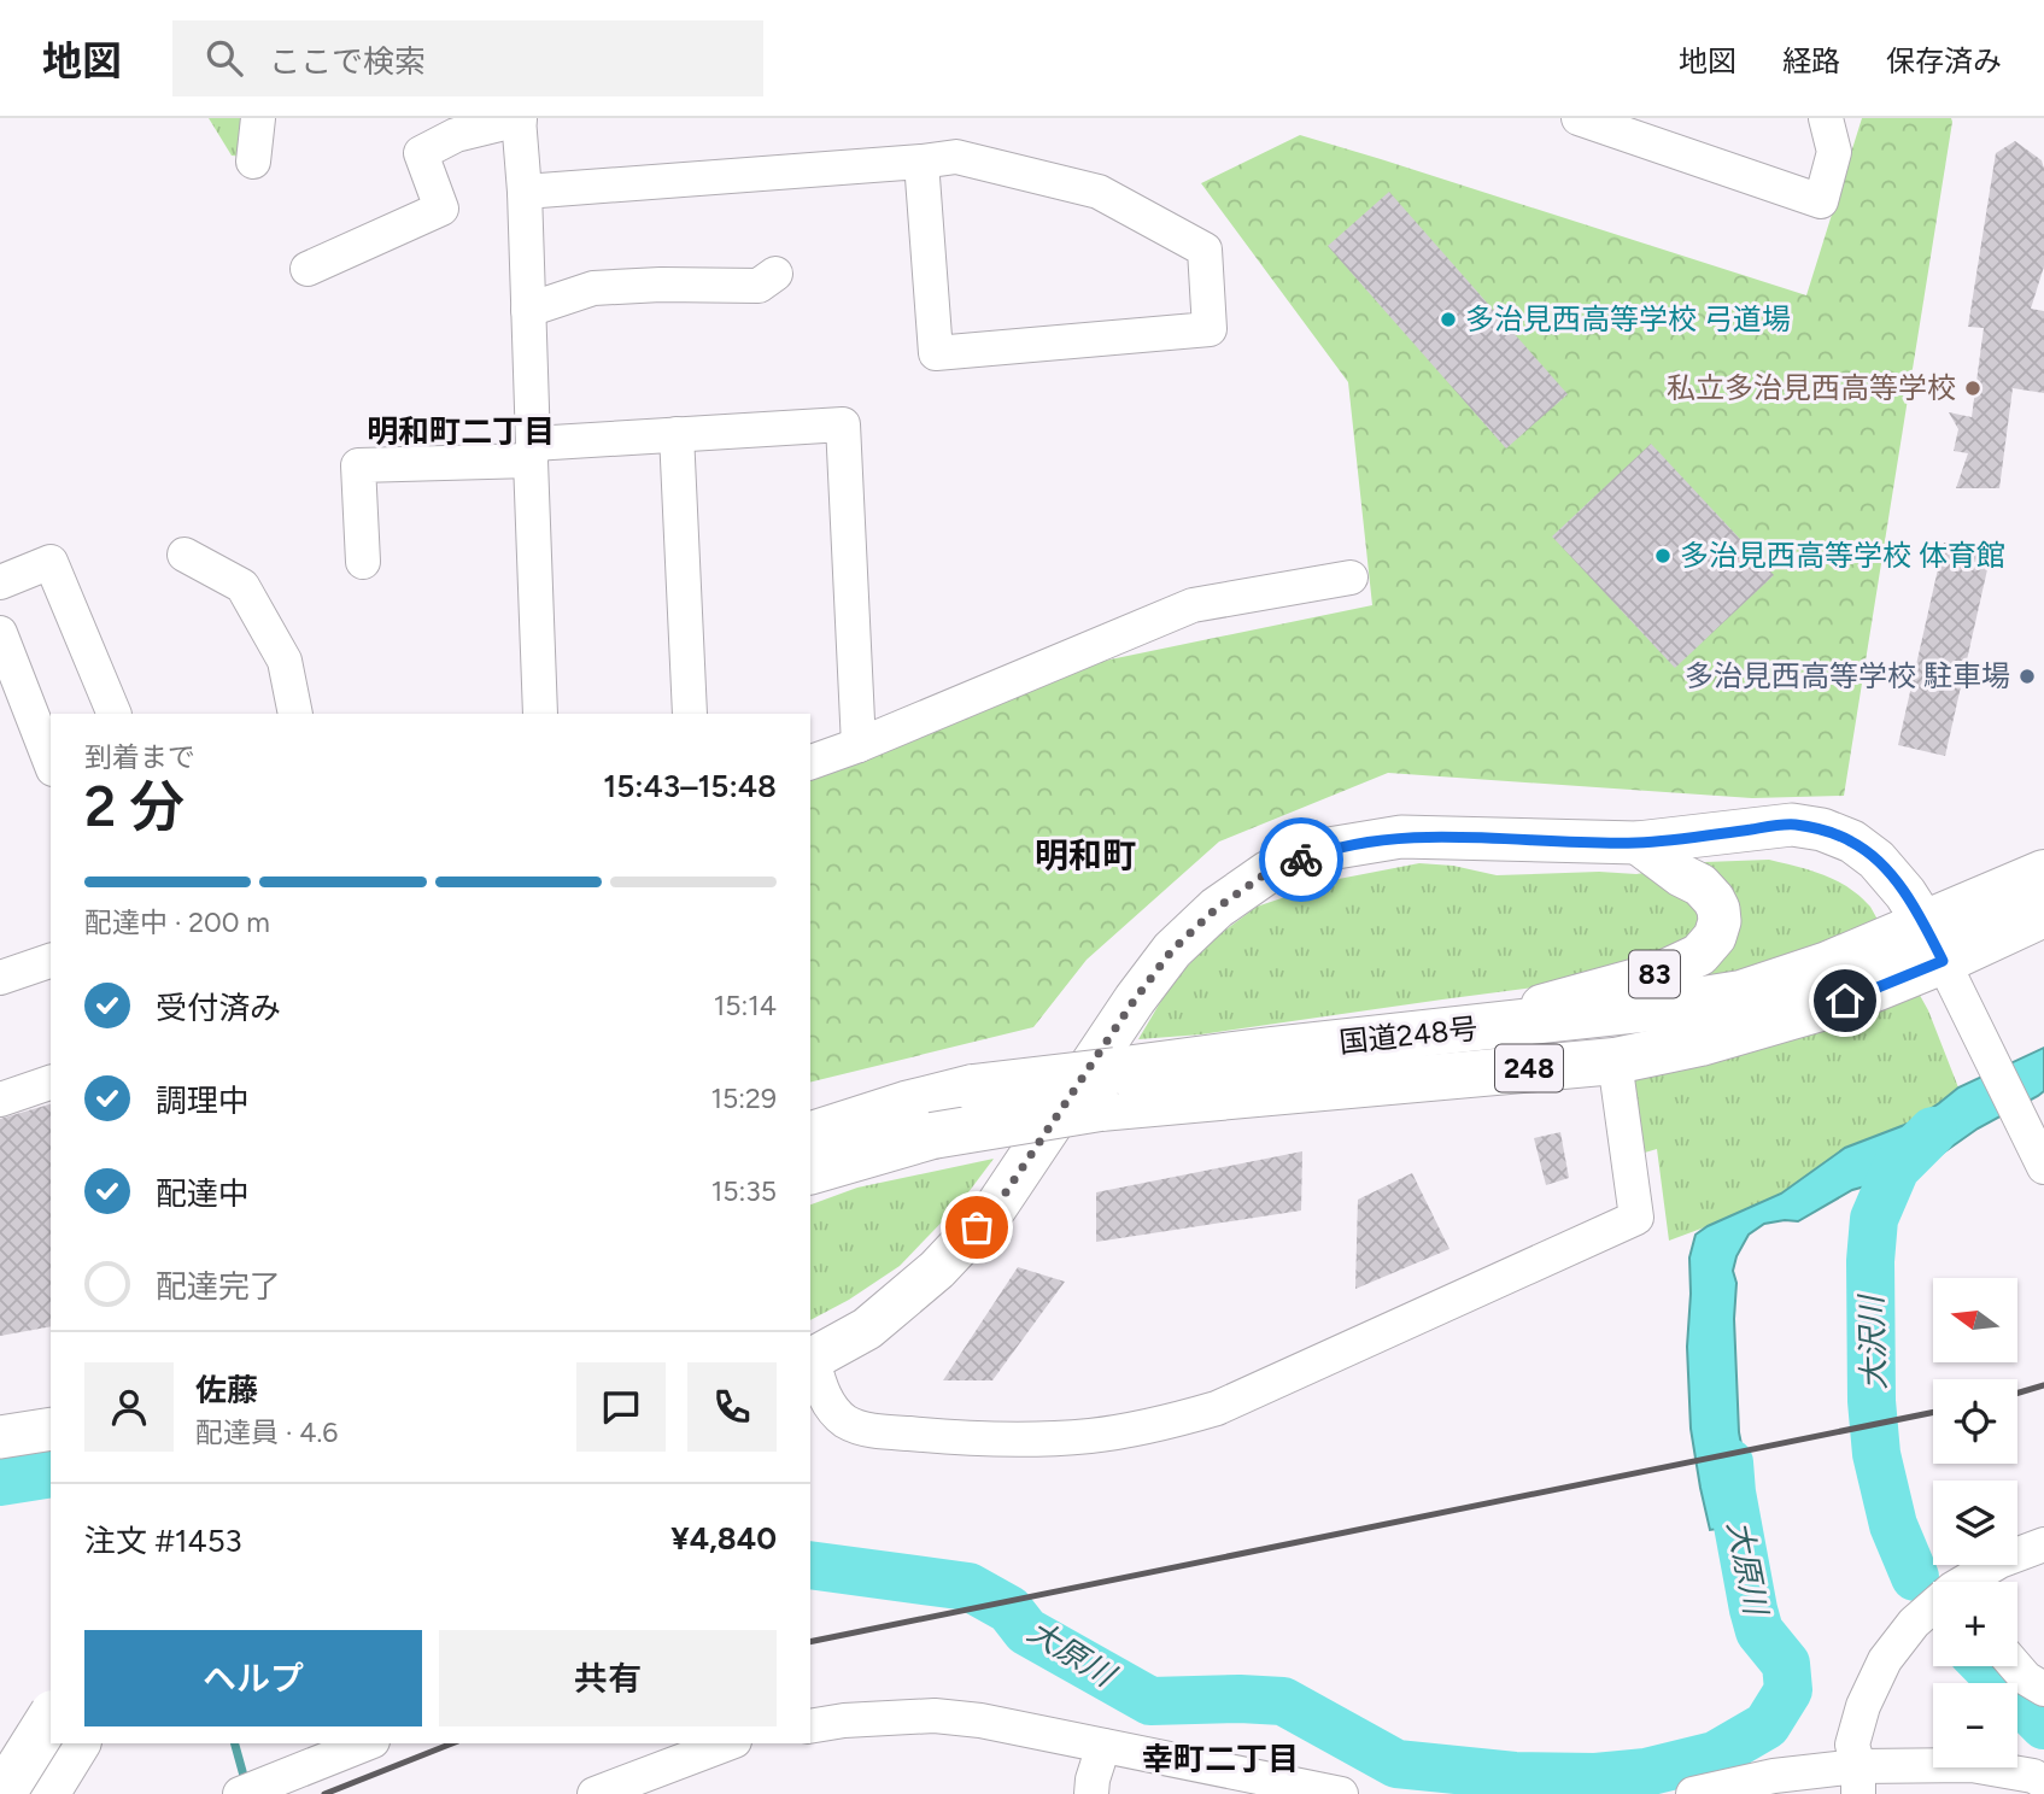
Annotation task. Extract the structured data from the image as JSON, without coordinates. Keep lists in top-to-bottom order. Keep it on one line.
{"streets":{"highway":["国道248号","248"],"main road":["83"]},"crossings":[["83","国道248号"]],"districts":["明和町二丁目","明和町","幸町二丁目"],"water":["大沢川","大原川"],"places":["多治見西高等学校 弓道場","私立多治見西高等学校","多治見西高等学校 体育館","多治見西高等学校 駐車場"],"north":"left","page":{"header":"地図","search":"ここで検索","nav":["地図","経路","保存済み"],"heading":["2 分","到着まで","15:43–15:48"],"panel":["佐藤","配達員 · 4.6","注文 #1453","¥4,840"],"bar":"配達中 · 200 m","list":[["受付済み","15:14"],["調理中","15:29"],["配達中","15:35"],"配達完了"],"map_buttons":["+","−"],"buttons":["ヘルプ","共有"]}}
